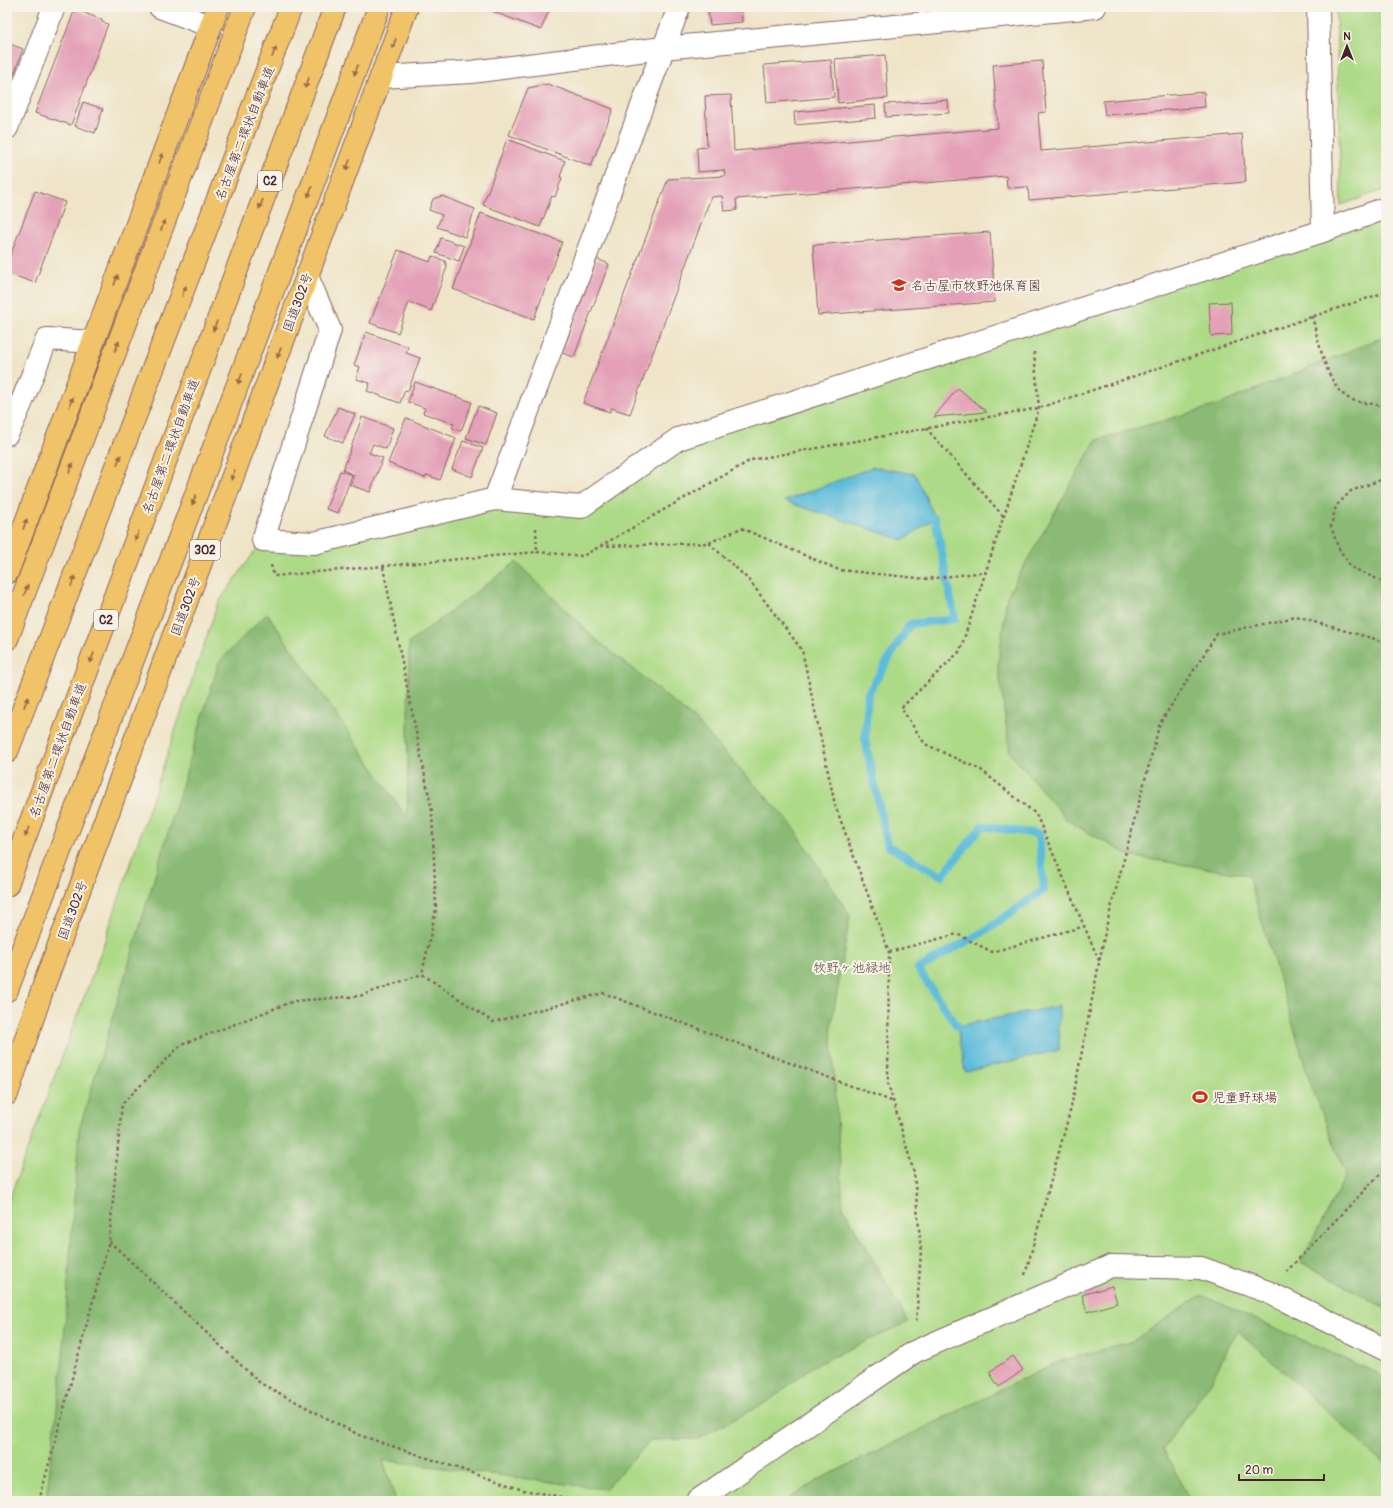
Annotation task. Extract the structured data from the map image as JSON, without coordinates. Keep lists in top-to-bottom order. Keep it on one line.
{"streets":{"highway":["名古屋第二環状自動車道","C2","国道302号","302"]},"parks":["牧野ヶ池緑地"],"places":{"school or university":["名古屋市牧野池保育園"],"sports":["児童野球場"]},"scale_bar":"20 m","north":"top"}
